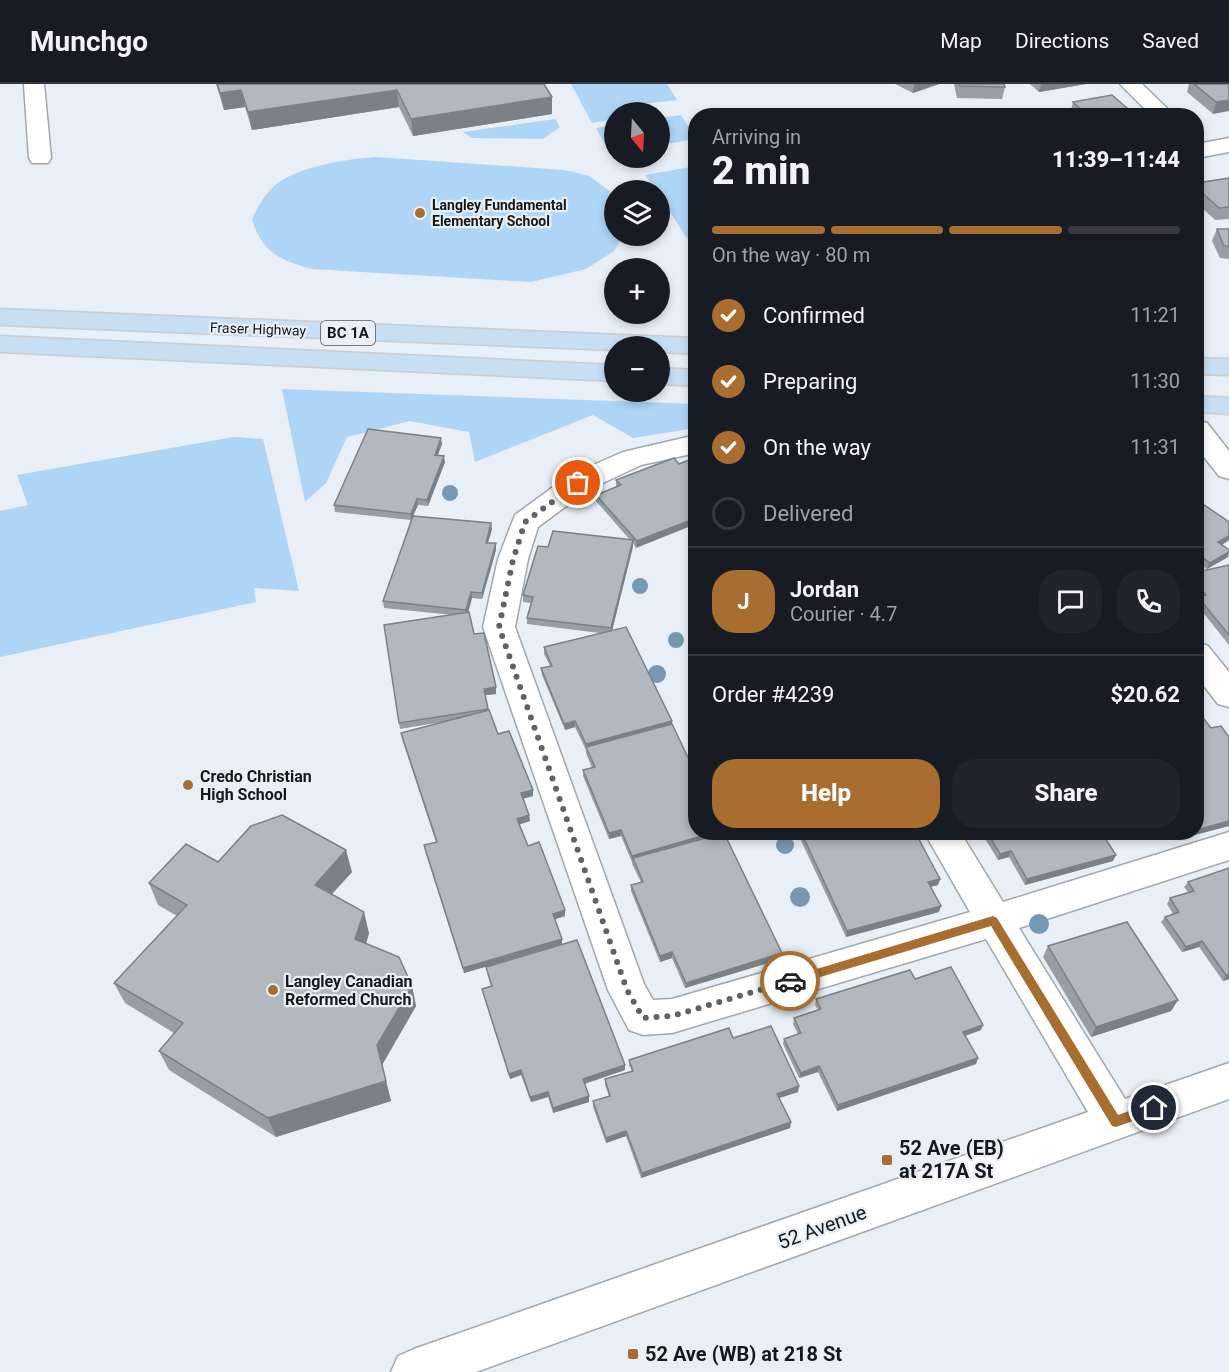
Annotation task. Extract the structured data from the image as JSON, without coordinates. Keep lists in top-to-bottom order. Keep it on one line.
{"streets":{"main road":["Fraser Highway","BC 1A"],"street":["52 Avenue"]},"places":{"other":["Langley Fundamental Elementary School","Credo Christian High School","Langley Canadian Reformed Church"],"transit":["52 Ave (EB) at 217A St","52 Ave (WB) at 218 St"]},"north":"bottom","page":{"header":"Munchgo","nav":["Map","Directions","Saved"],"map_buttons":["+","−"],"heading":["2 min","Arriving in","11:39–11:44"],"panel":["Jordan","Courier · 4.7","Order #4239","$20.62"],"bar":"On the way · 80 m","list":[["Confirmed","11:21"],["Preparing","11:30"],["On the way","11:31"],"Delivered"],"round":"J","buttons":["Help","Share"]}}
